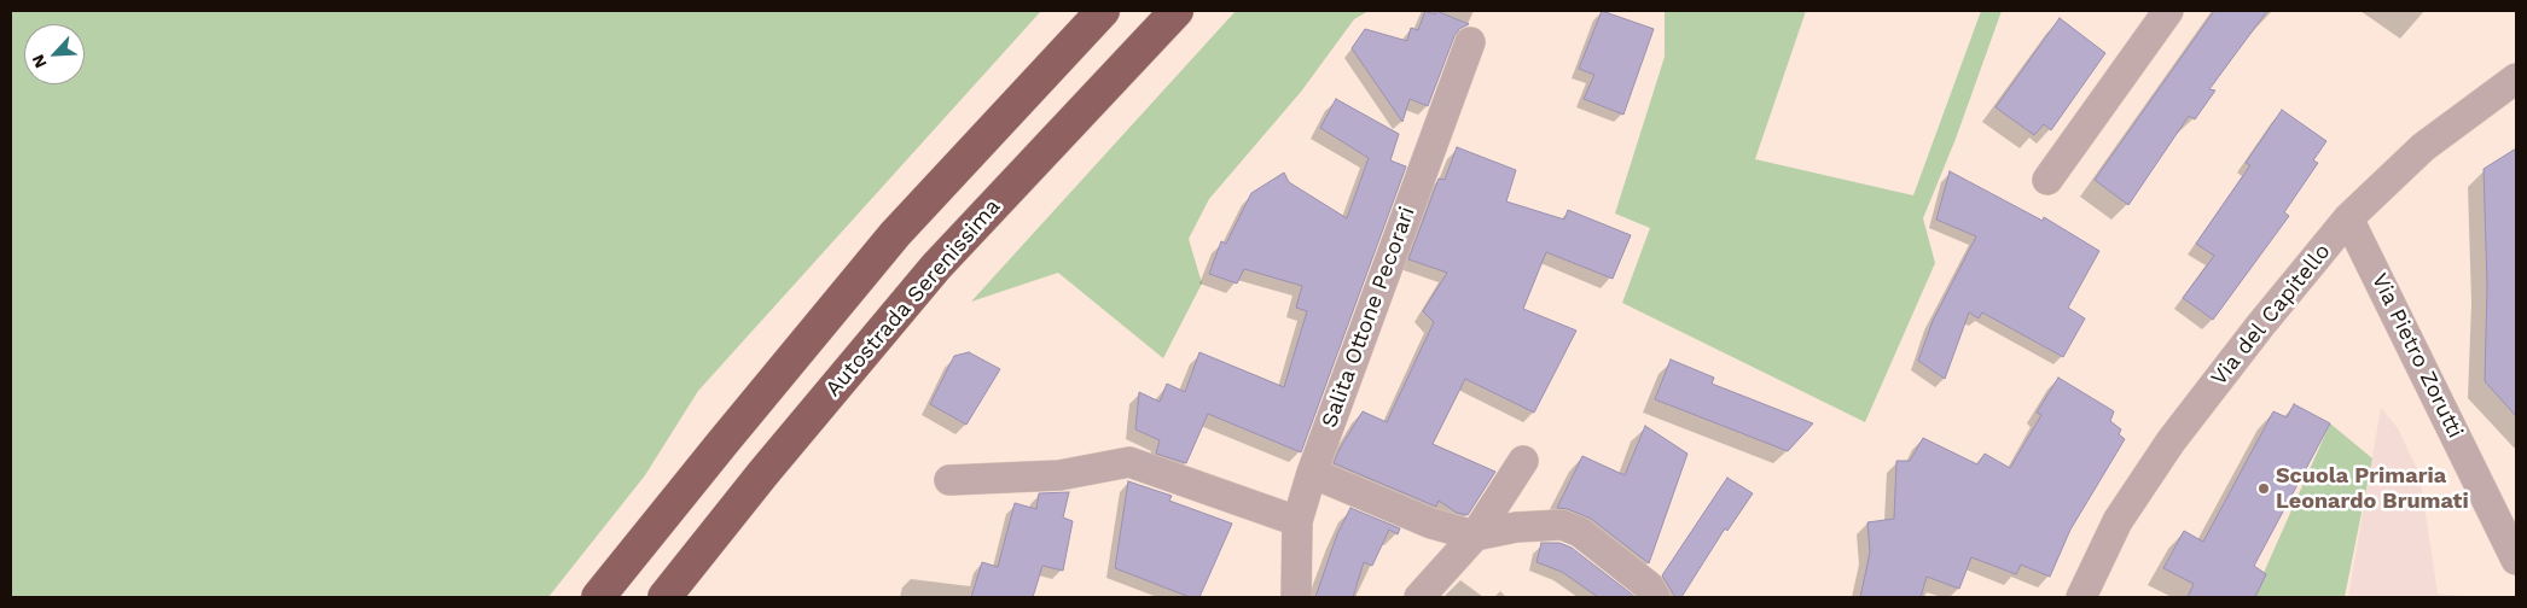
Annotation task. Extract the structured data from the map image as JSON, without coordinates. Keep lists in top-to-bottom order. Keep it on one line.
{"streets":{"highway":["Autostrada Serenissima"],"street":["Via del Capitello","Salita Ottone Pecorari","Via Pietro Zorutti"]},"crossings":[["Via del Capitello","Via Pietro Zorutti"]],"places":["Scuola Primaria Leonardo Brumati"],"north":"bottom left"}
